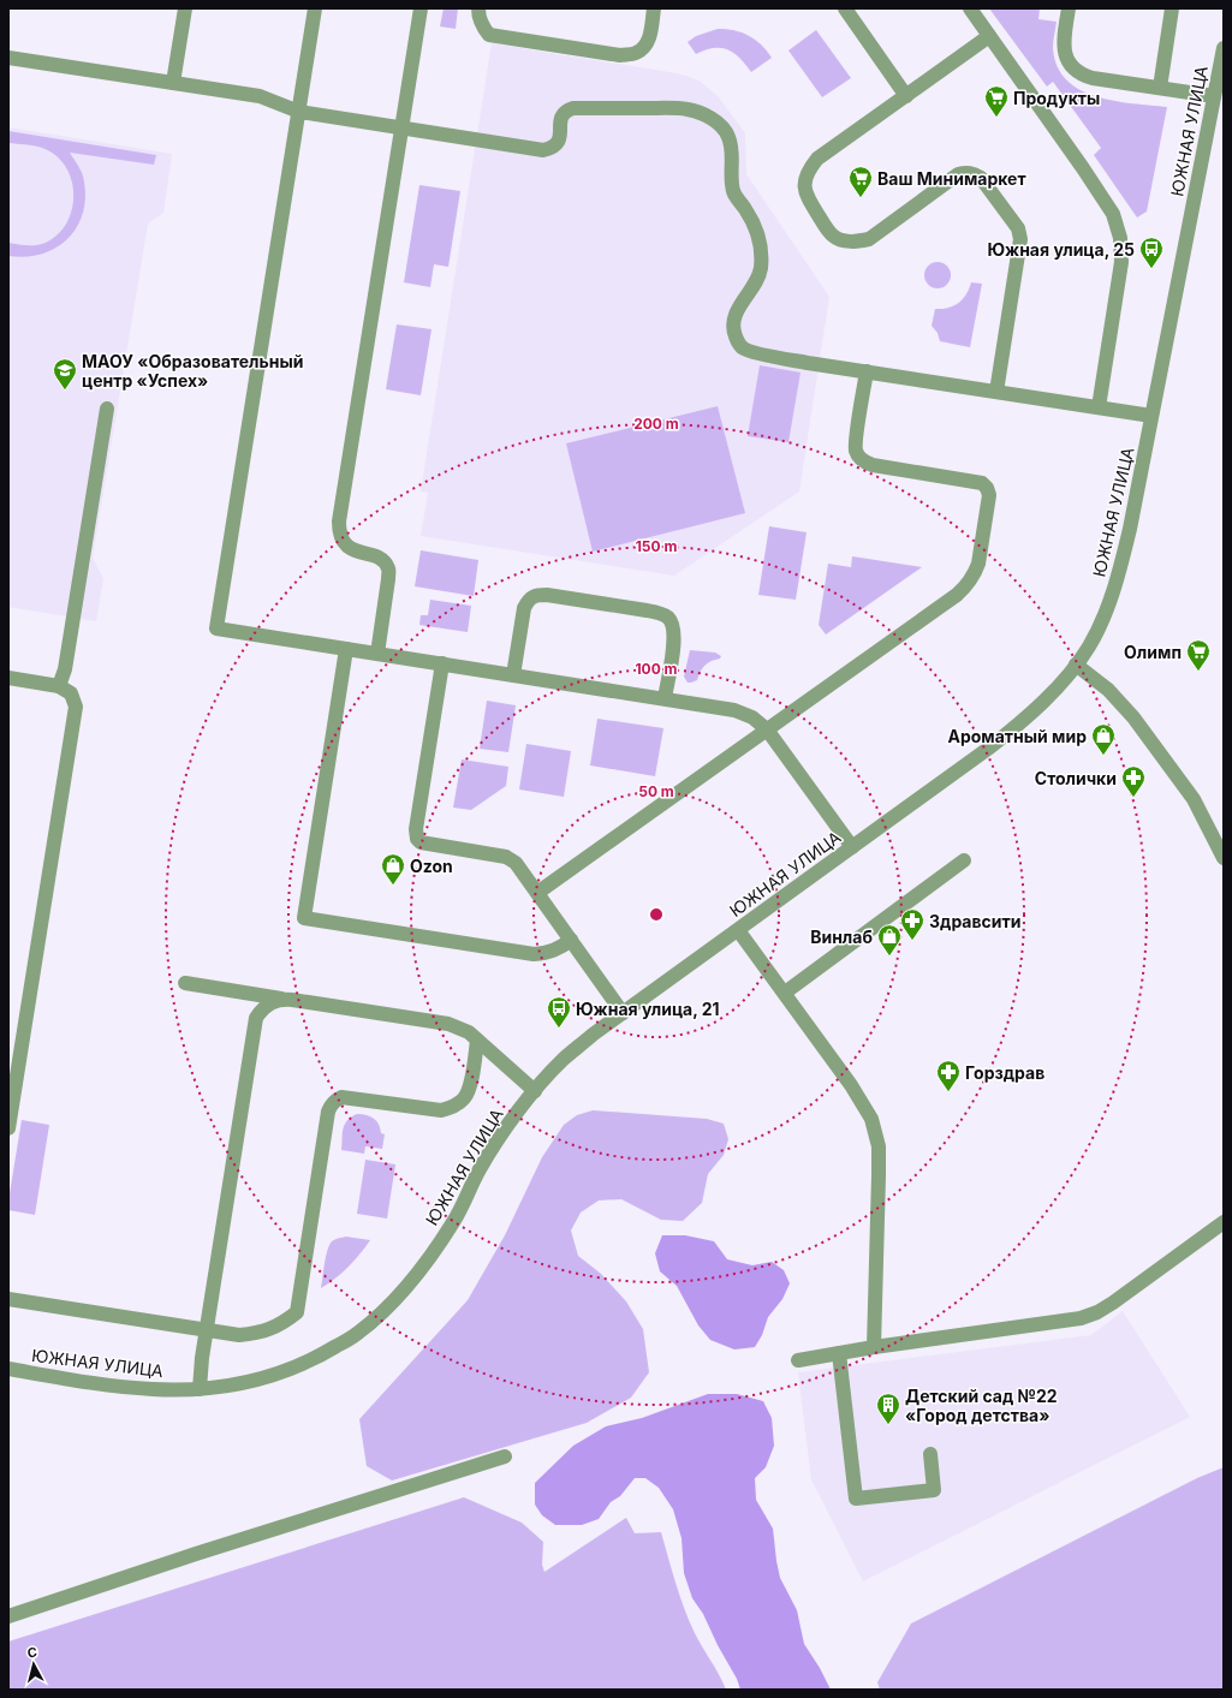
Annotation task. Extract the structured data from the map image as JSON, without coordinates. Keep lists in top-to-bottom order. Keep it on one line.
{"streets":{"street":["ЮЖНАЯ УЛИЦА"]},"places":{"supermarket":["Продукты","Ваш Минимаркет","Олимп"],"bus stop":["Южная улица, 25","Южная улица, 21"],"school or university":["МАОУ «Образовательный центр «Успех»"],"shop":["Ароматный мир","Ozon","Винлаб"],"pharmacy":["Столички","Здравсити","Горздрав"],"building":["Детский сад №22 «Город детства»"]},"north":"top","rings":["200 m","150 m","100 m","50 m"]}
